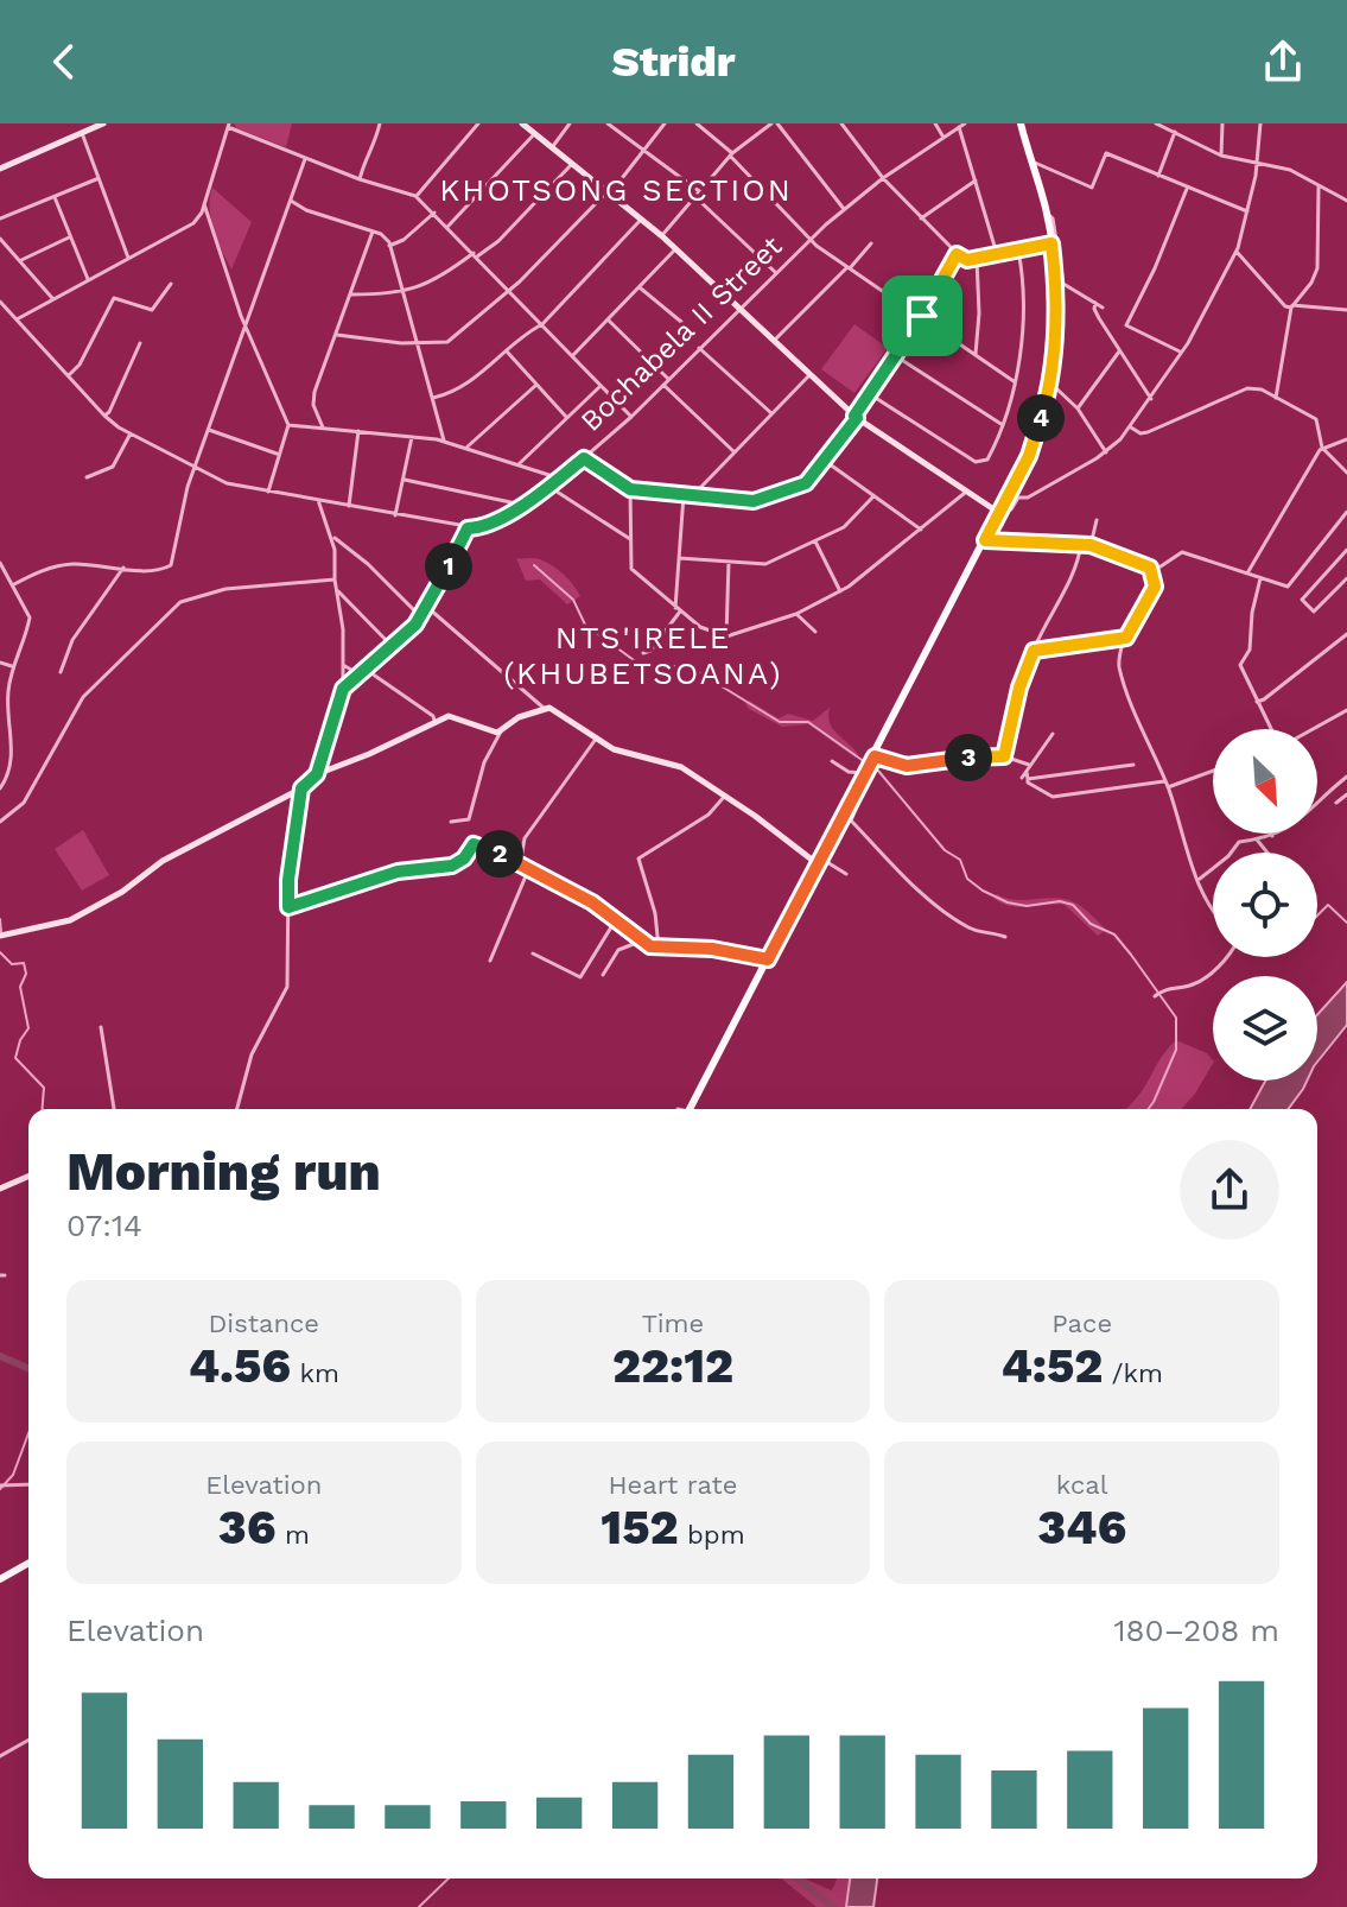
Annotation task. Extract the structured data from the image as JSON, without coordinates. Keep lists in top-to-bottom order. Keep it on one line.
{"streets":{"street":["Bochabela II Street"]},"districts":["KHOTSONG SECTION","NTS'IRELE (KHUBETSOANA)"],"north":"bottom right","page":{"header":"Stridr","pins":["4","1","3","2"],"heading":["Morning run","07:14"],"stats":[["Distance","4.56 km"],["Time","22:12"],["Pace","4:52 /km"],["Elevation","36 m"],["Heart rate","152 bpm"],["kcal","346"]],"chart":["Elevation","180–208 m"]}}
